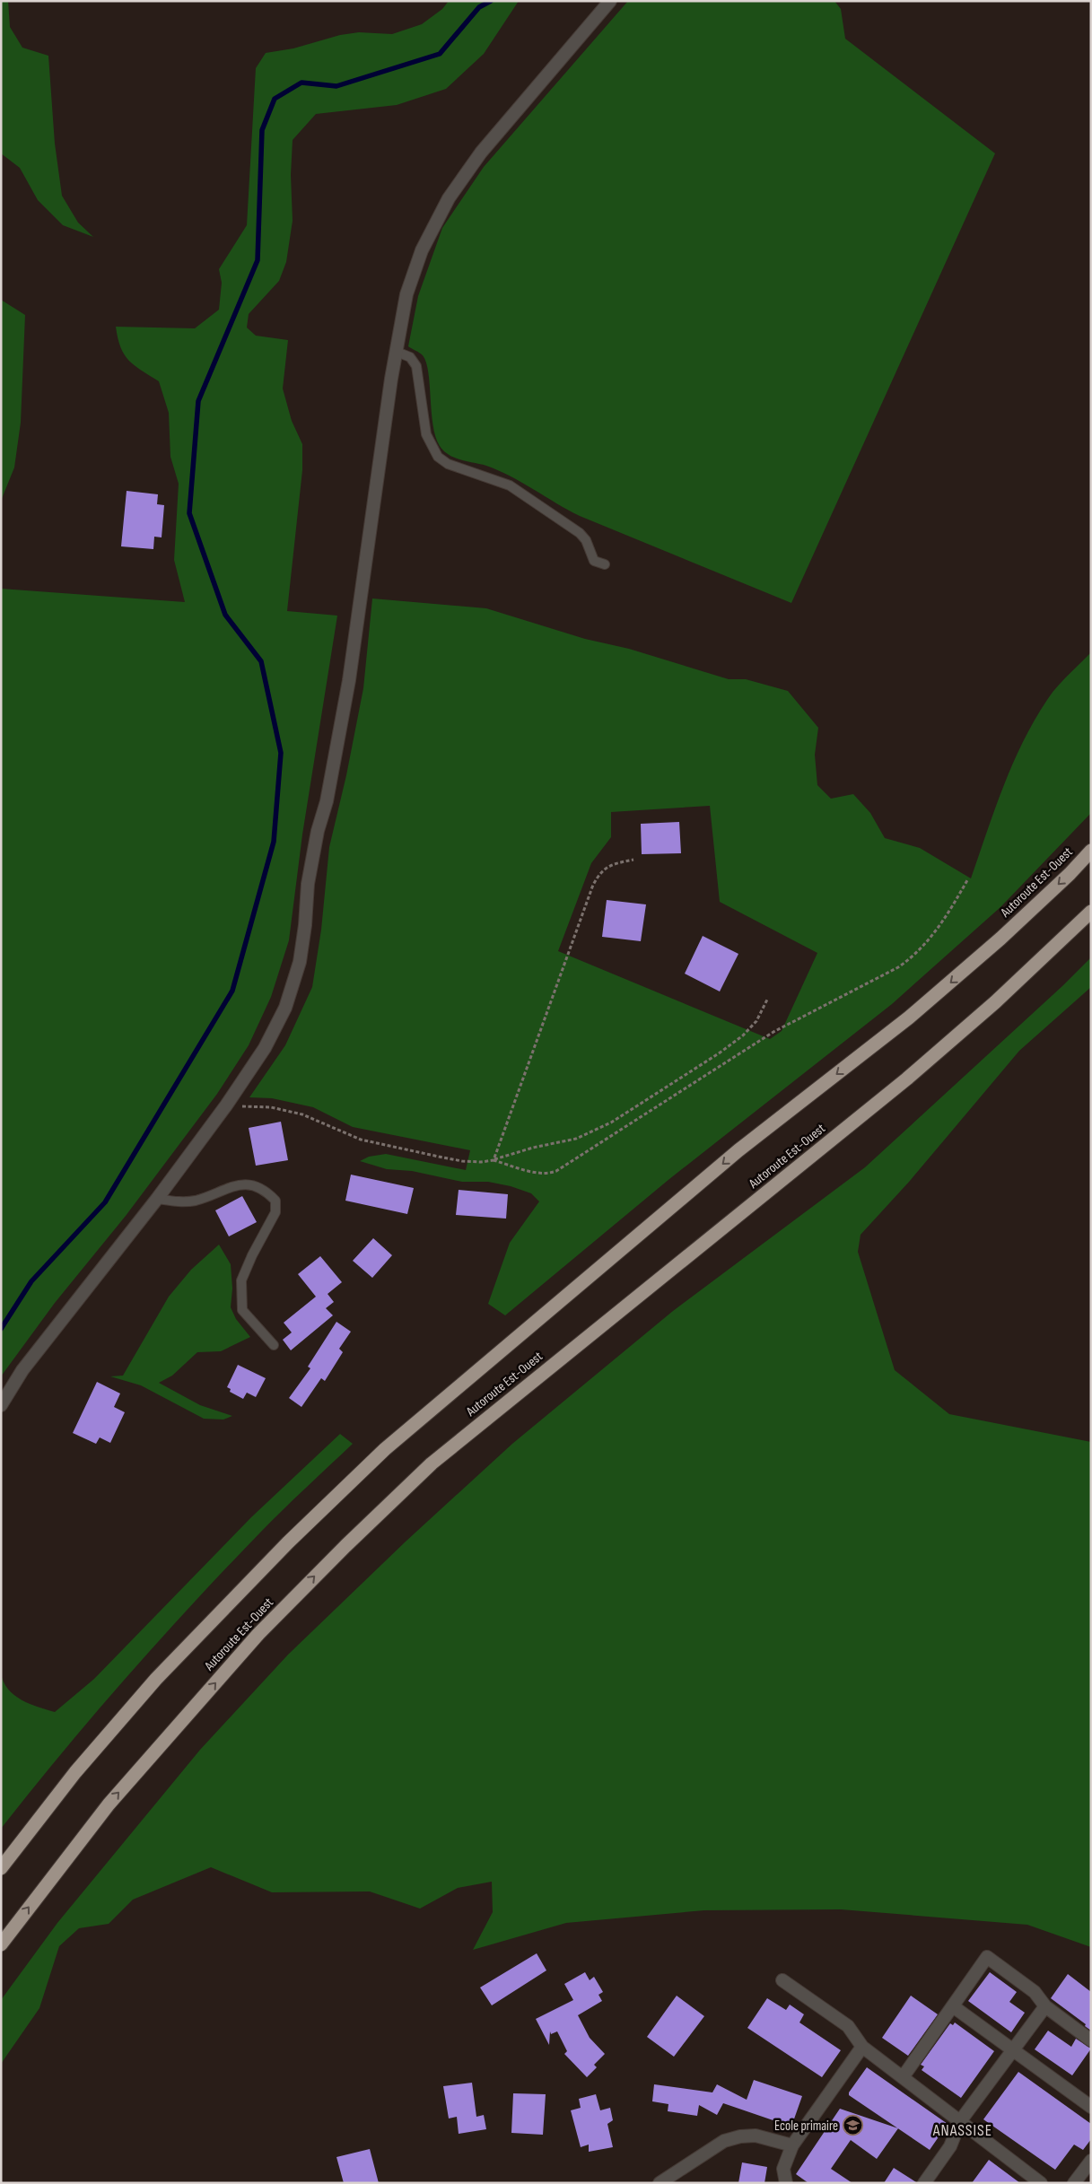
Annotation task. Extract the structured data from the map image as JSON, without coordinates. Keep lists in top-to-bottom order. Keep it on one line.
{"streets":{"highway":["Autoroute Est-Ouest"]},"districts":["ANASSISE"],"places":{"school or university":["Ecole primaire"]}}
